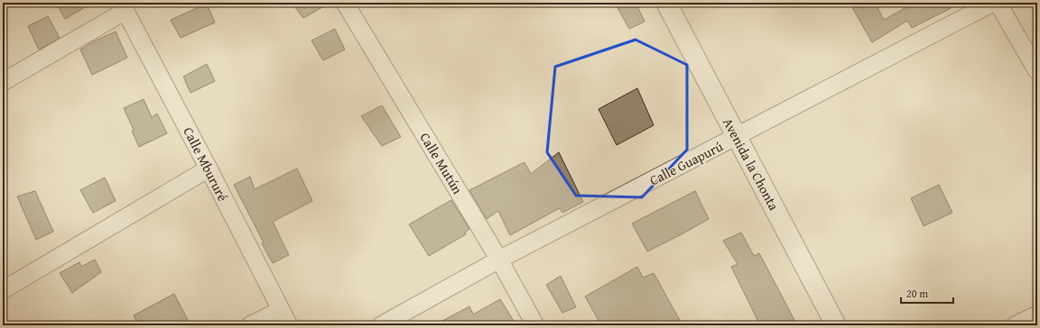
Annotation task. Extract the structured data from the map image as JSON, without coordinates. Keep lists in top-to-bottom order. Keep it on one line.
{"streets":{"street":["Calle Mutún","Calle Guapurú","Calle Mbururé","Avenida la Chonta"]},"crossings":[["Calle Mutún","Calle Guapurú"],["Calle Guapurú","Avenida la Chonta"]],"scale_bar":"20 m"}
